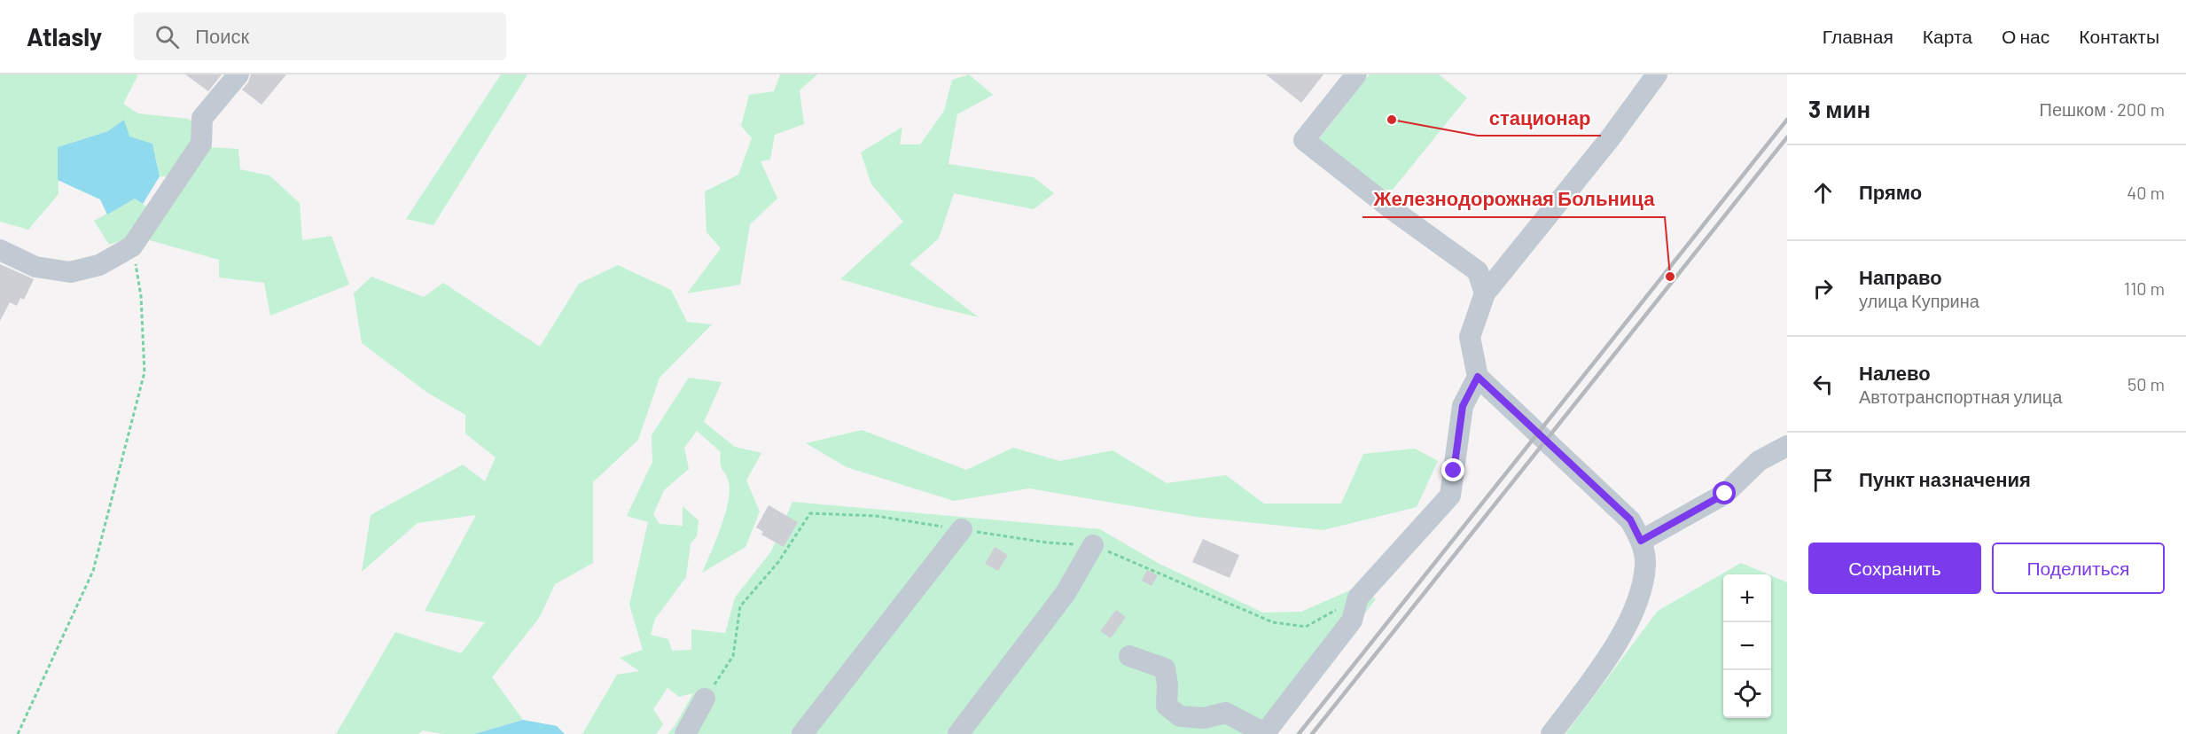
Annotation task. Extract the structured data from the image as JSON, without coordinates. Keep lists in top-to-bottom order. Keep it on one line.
{"places":["стационар","Железнодорожная Больница"],"page":{"header":"Atlasly","search":"Поиск","nav":["Главная","Карта","О нас","Контакты"],"heading":["3 мин","Пешком · 200 m"],"list":[["Прямо","40 m"],["Направо","улица Куприна","110 m"],["Налево","Автотранспортная улица","50 m"],"Пункт назначения"],"buttons":["Сохранить","Поделиться"],"map_buttons":["+","−"]}}
